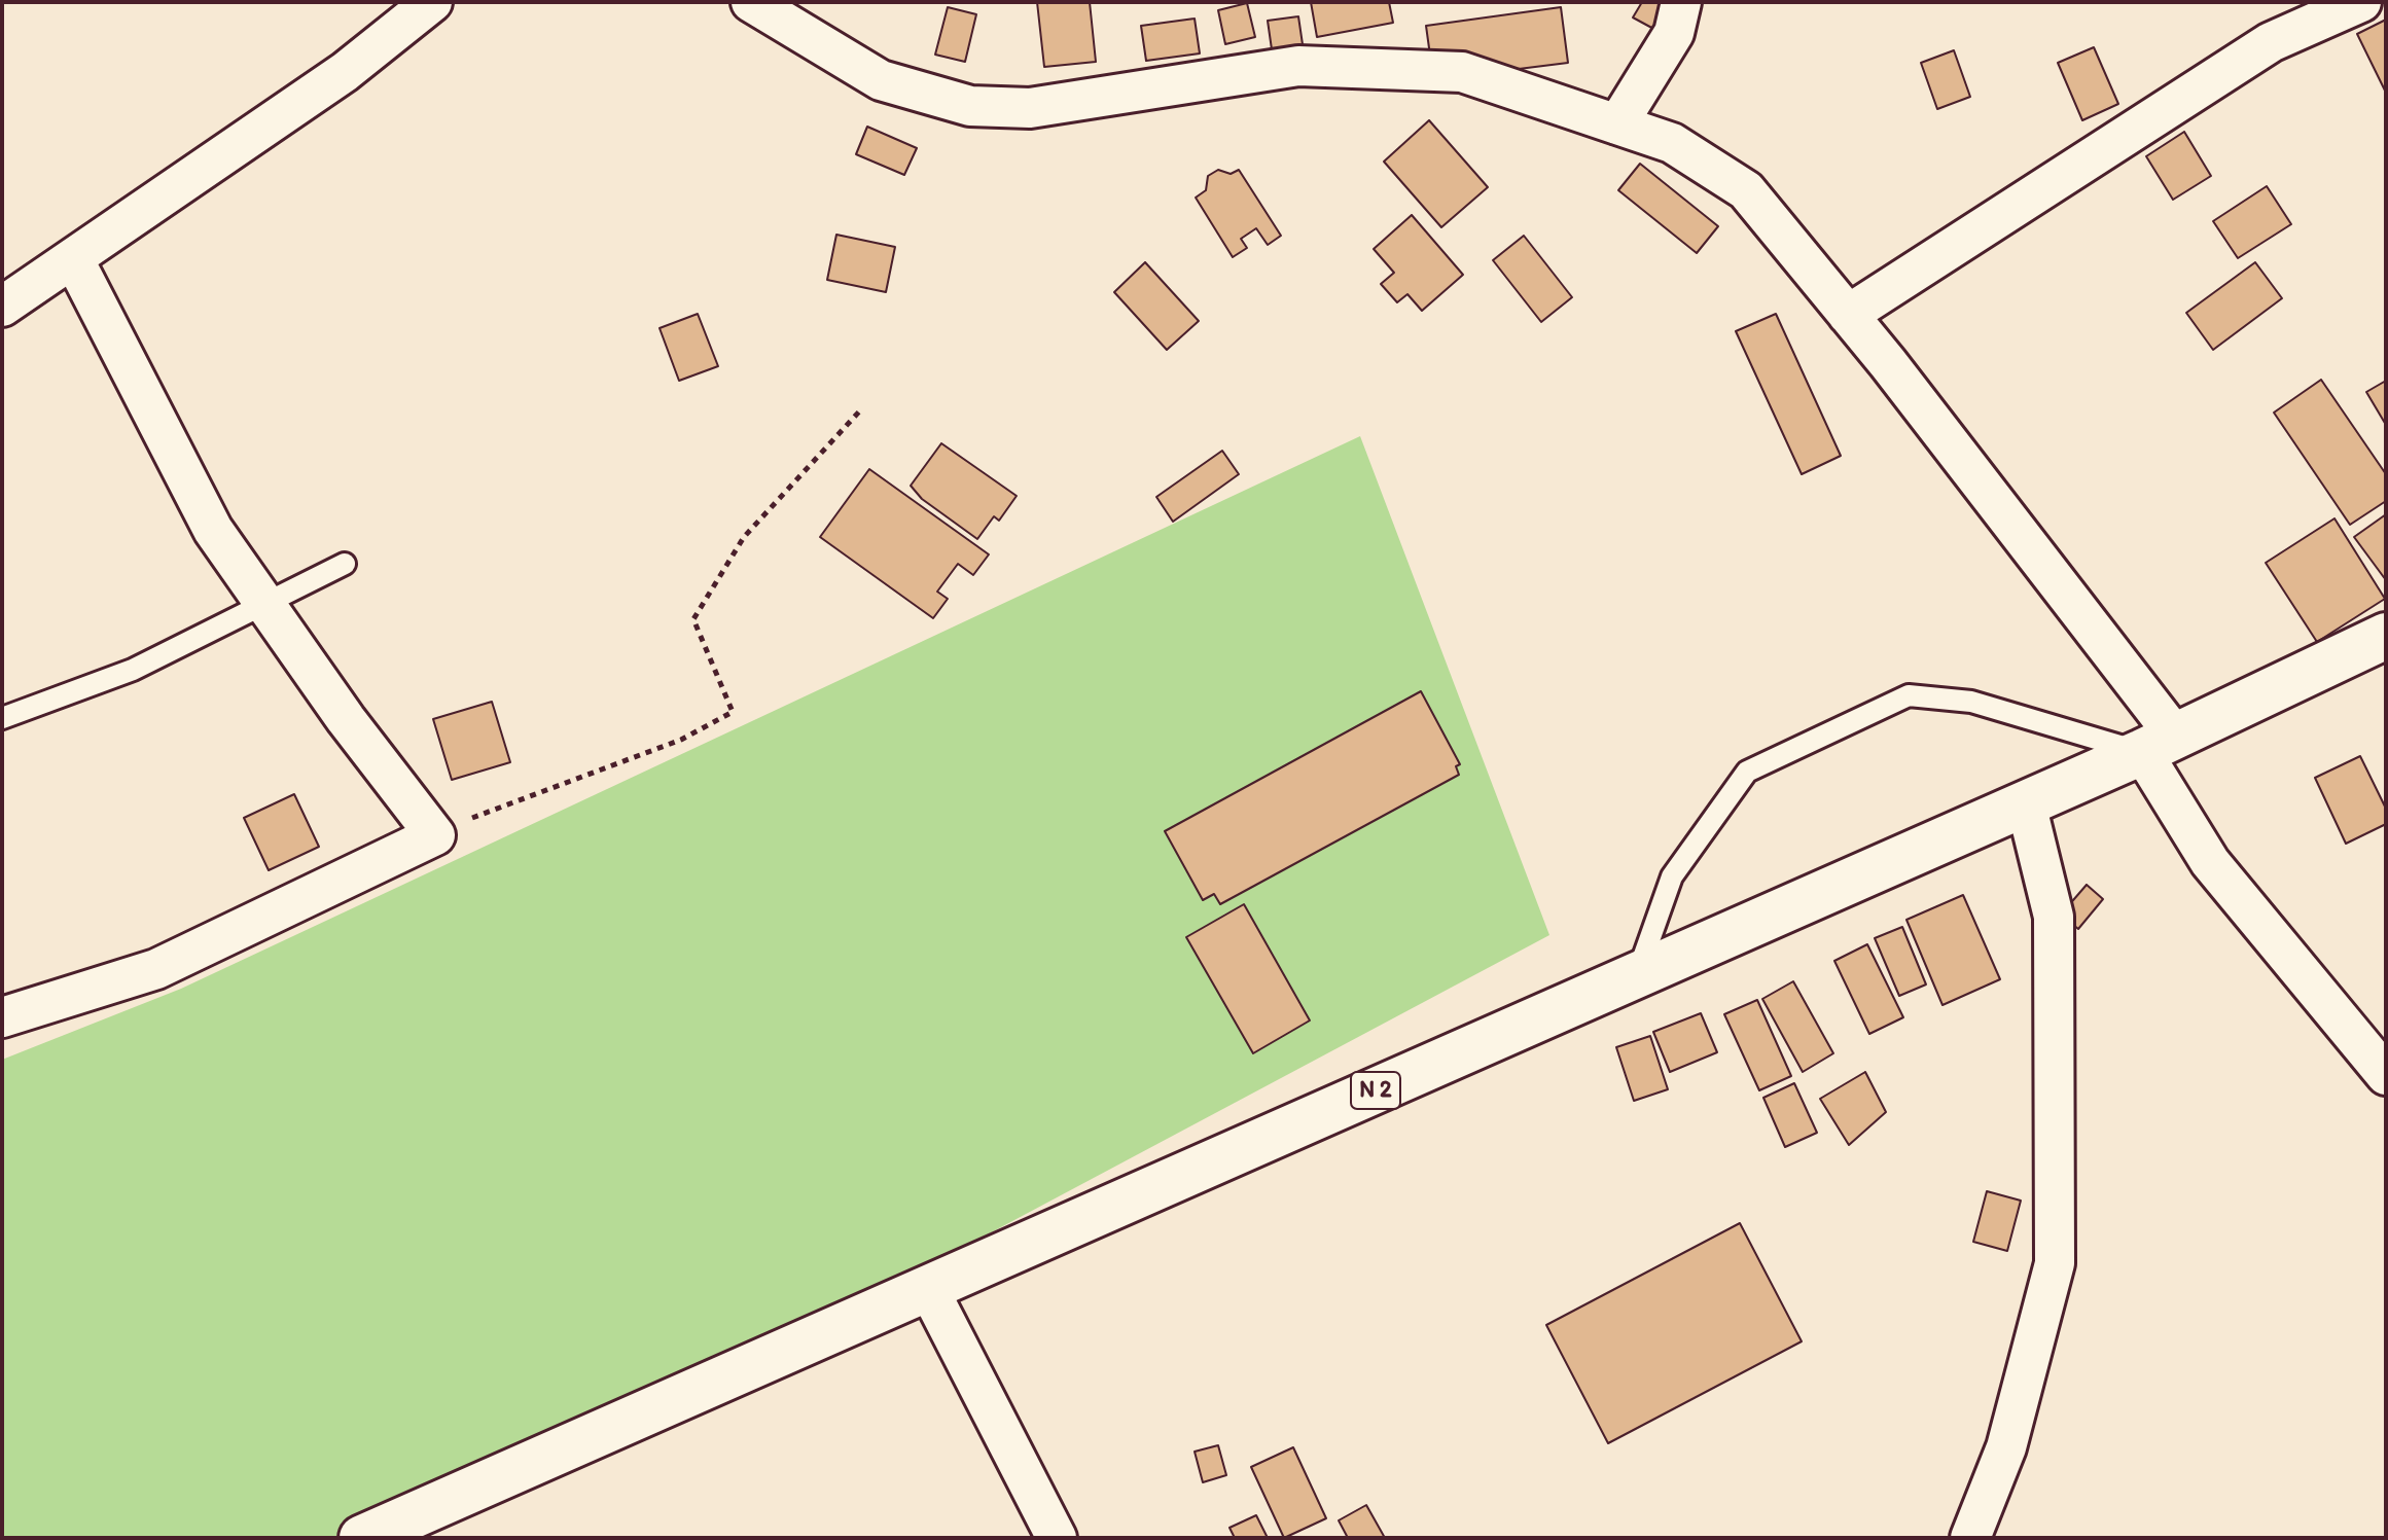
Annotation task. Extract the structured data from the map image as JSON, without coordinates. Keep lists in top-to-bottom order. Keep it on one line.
{"streets":{"main road":["N 2"]}}
